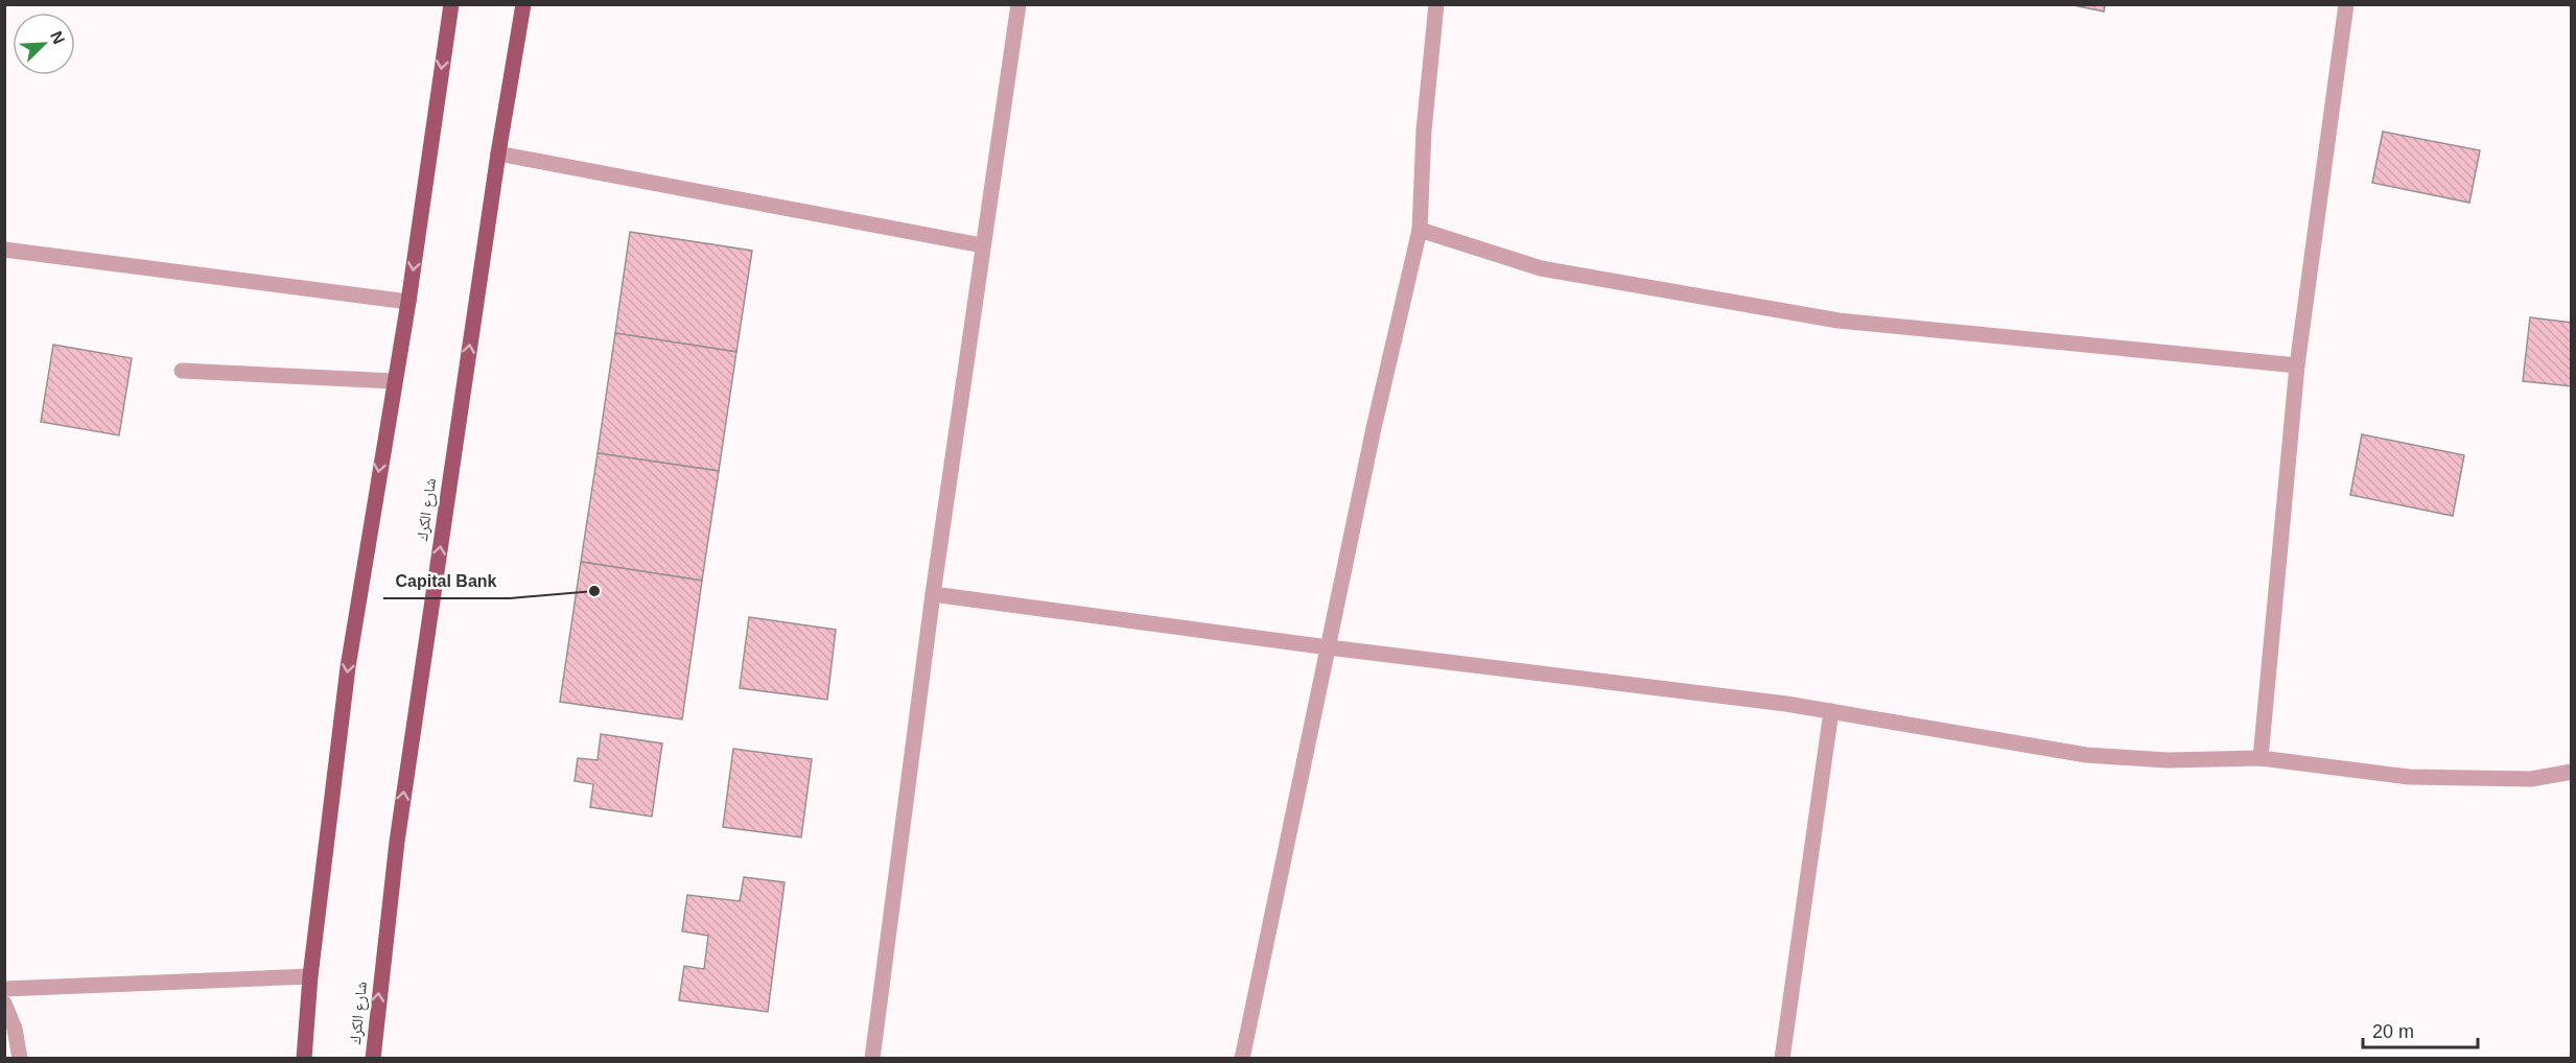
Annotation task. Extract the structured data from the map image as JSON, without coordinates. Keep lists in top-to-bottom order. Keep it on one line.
{"streets":{"main road":["شارع الكرك"]},"places":["Capital Bank"],"scale_bar":"20 m","north":"top right"}
